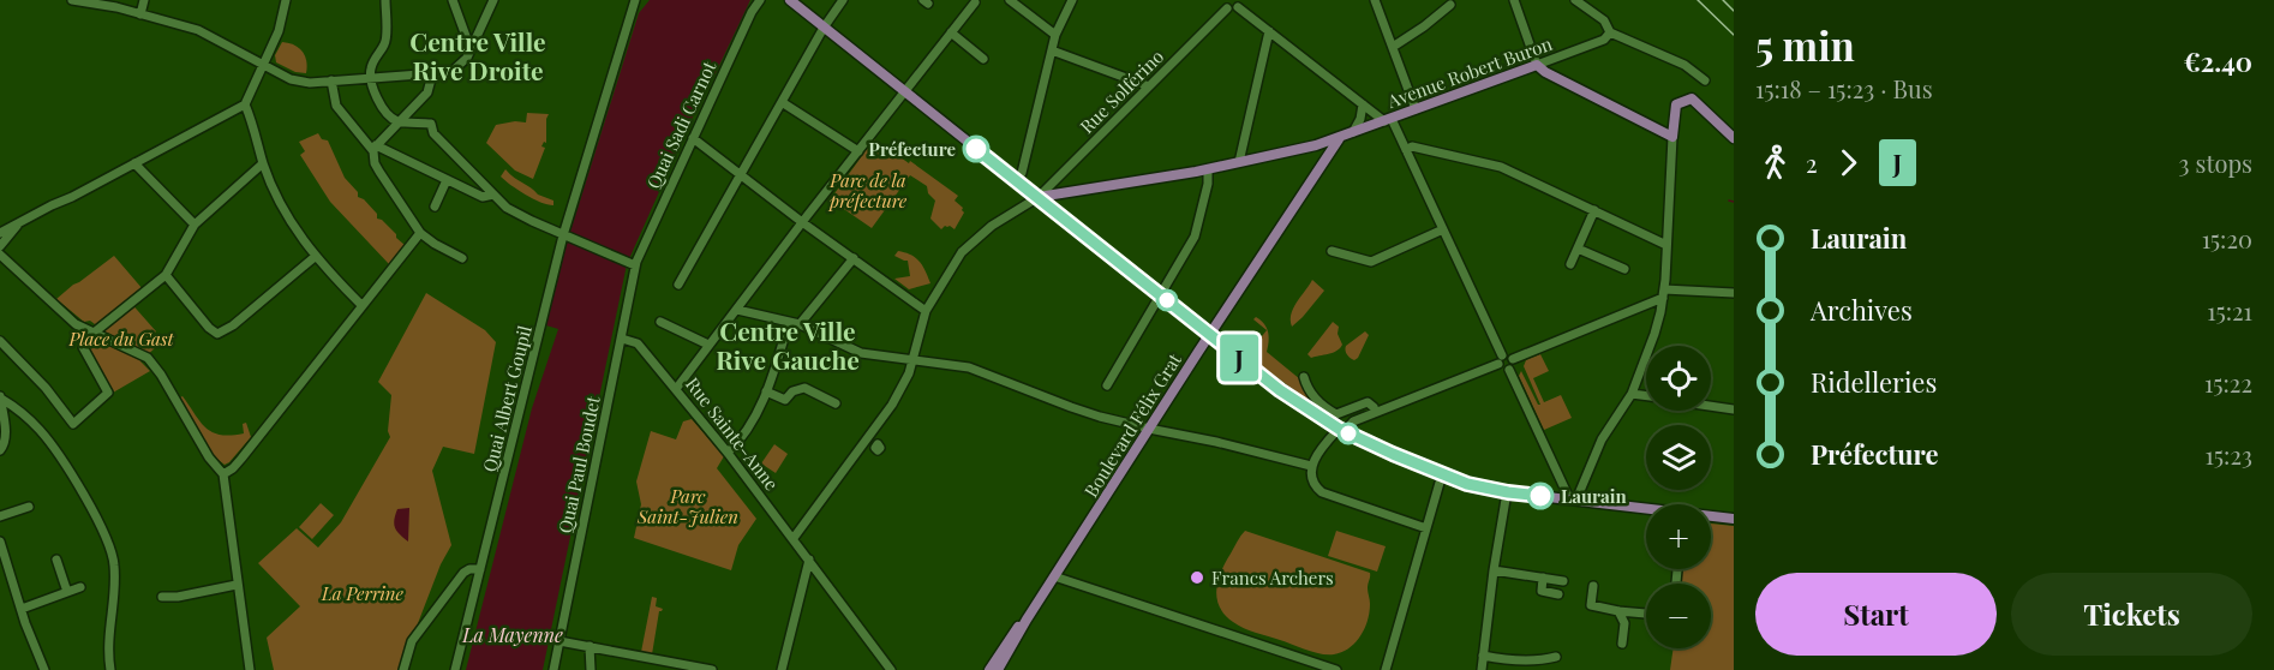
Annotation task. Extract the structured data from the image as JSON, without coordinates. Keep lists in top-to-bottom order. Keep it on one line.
{"streets":{"main road":["Avenue Robert Buron","Boulevard Félix Grat"],"street":["Rue Solférino","Quai Sadi Carnot","Quai Albert Goupil","Rue Sainte-Anne","Quai Paul Boudet"]},"crossings":[["Avenue Robert Buron","Rue Solférino"],["Avenue Robert Buron","Boulevard Félix Grat"],["Rue Solférino","Rue Sainte-Anne"],["Quai Sadi Carnot","Quai Paul Boudet"],["Rue Sainte-Anne","Quai Paul Boudet"]],"districts":["Centre Ville Rive Droite","Centre Ville Rive Gauche"],"water":["La Mayenne"],"parks":["Parc de la préfecture","Place du Gast","Parc Saint-Julien","La Perrine"],"places":["Préfecture","Laurain","Francs Archers"],"lines":["bus line J"],"page":{"on_map":"J","heading":["5 min","15:18 – 15:23 · Bus","€2.40"],"legs":["2","J","3 stops"],"list":[{"name":"Laurain","value":"15:20"},{"name":"Archives","value":"15:21"},{"name":"Ridelleries","value":"15:22"},{"name":"Préfecture","value":"15:23"}],"map_buttons":["+","−"],"buttons":["Start","Tickets"]}}
